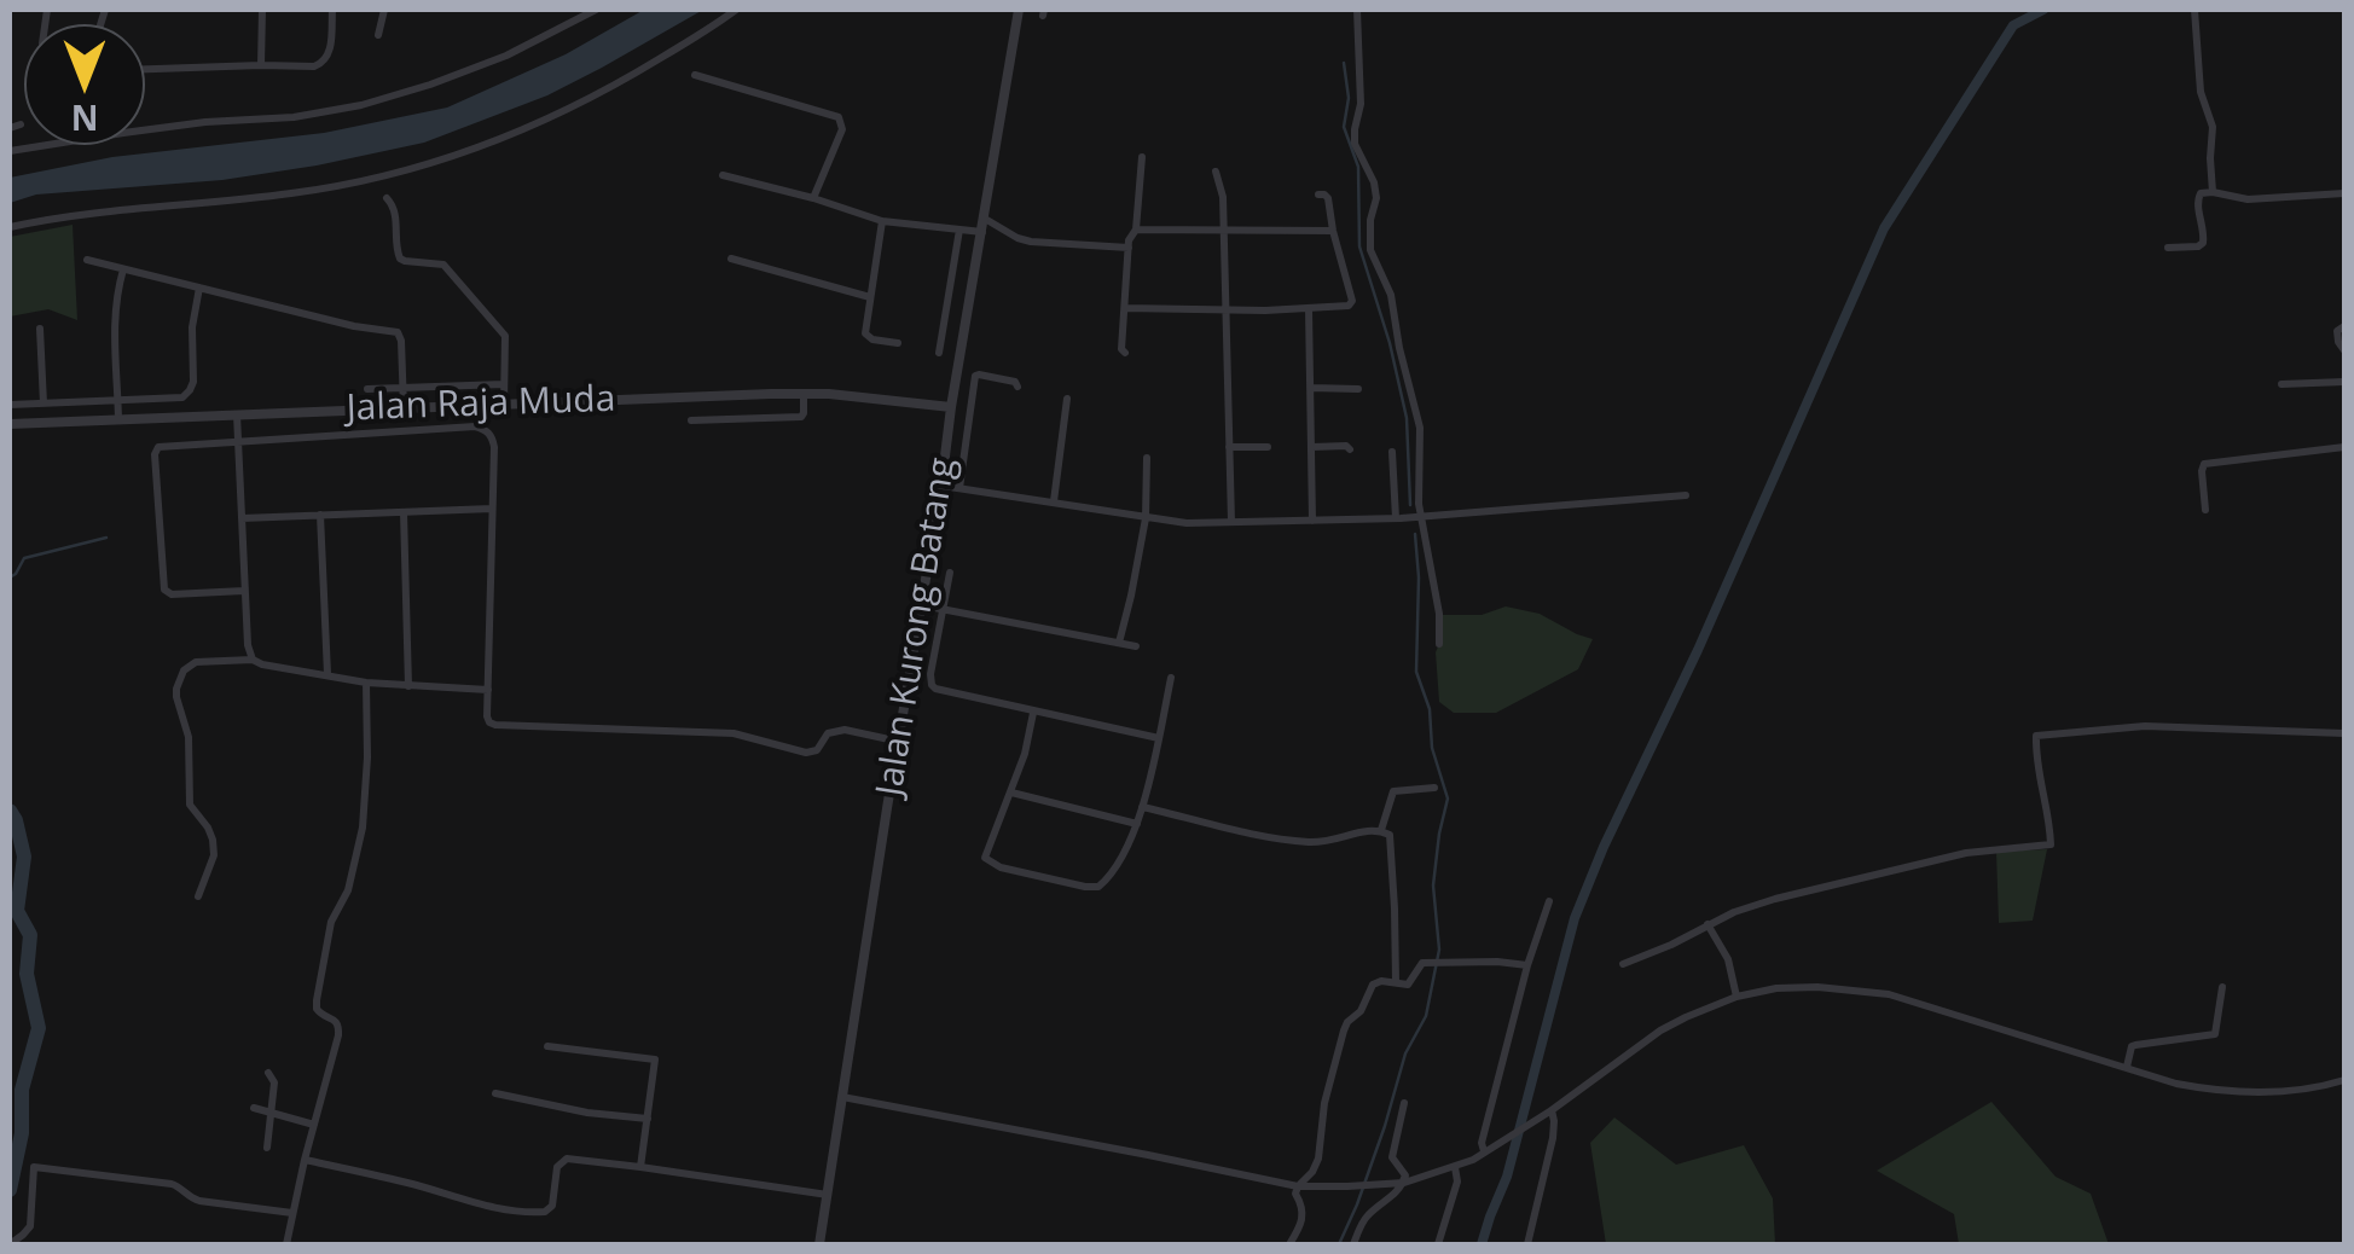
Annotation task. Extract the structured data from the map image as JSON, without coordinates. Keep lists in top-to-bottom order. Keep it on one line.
{"streets":{"street":["Jalan Raja Muda","Jalan Kurong Batang"]},"crossings":[["Jalan Raja Muda","Jalan Kurong Batang"]],"north":"bottom"}
